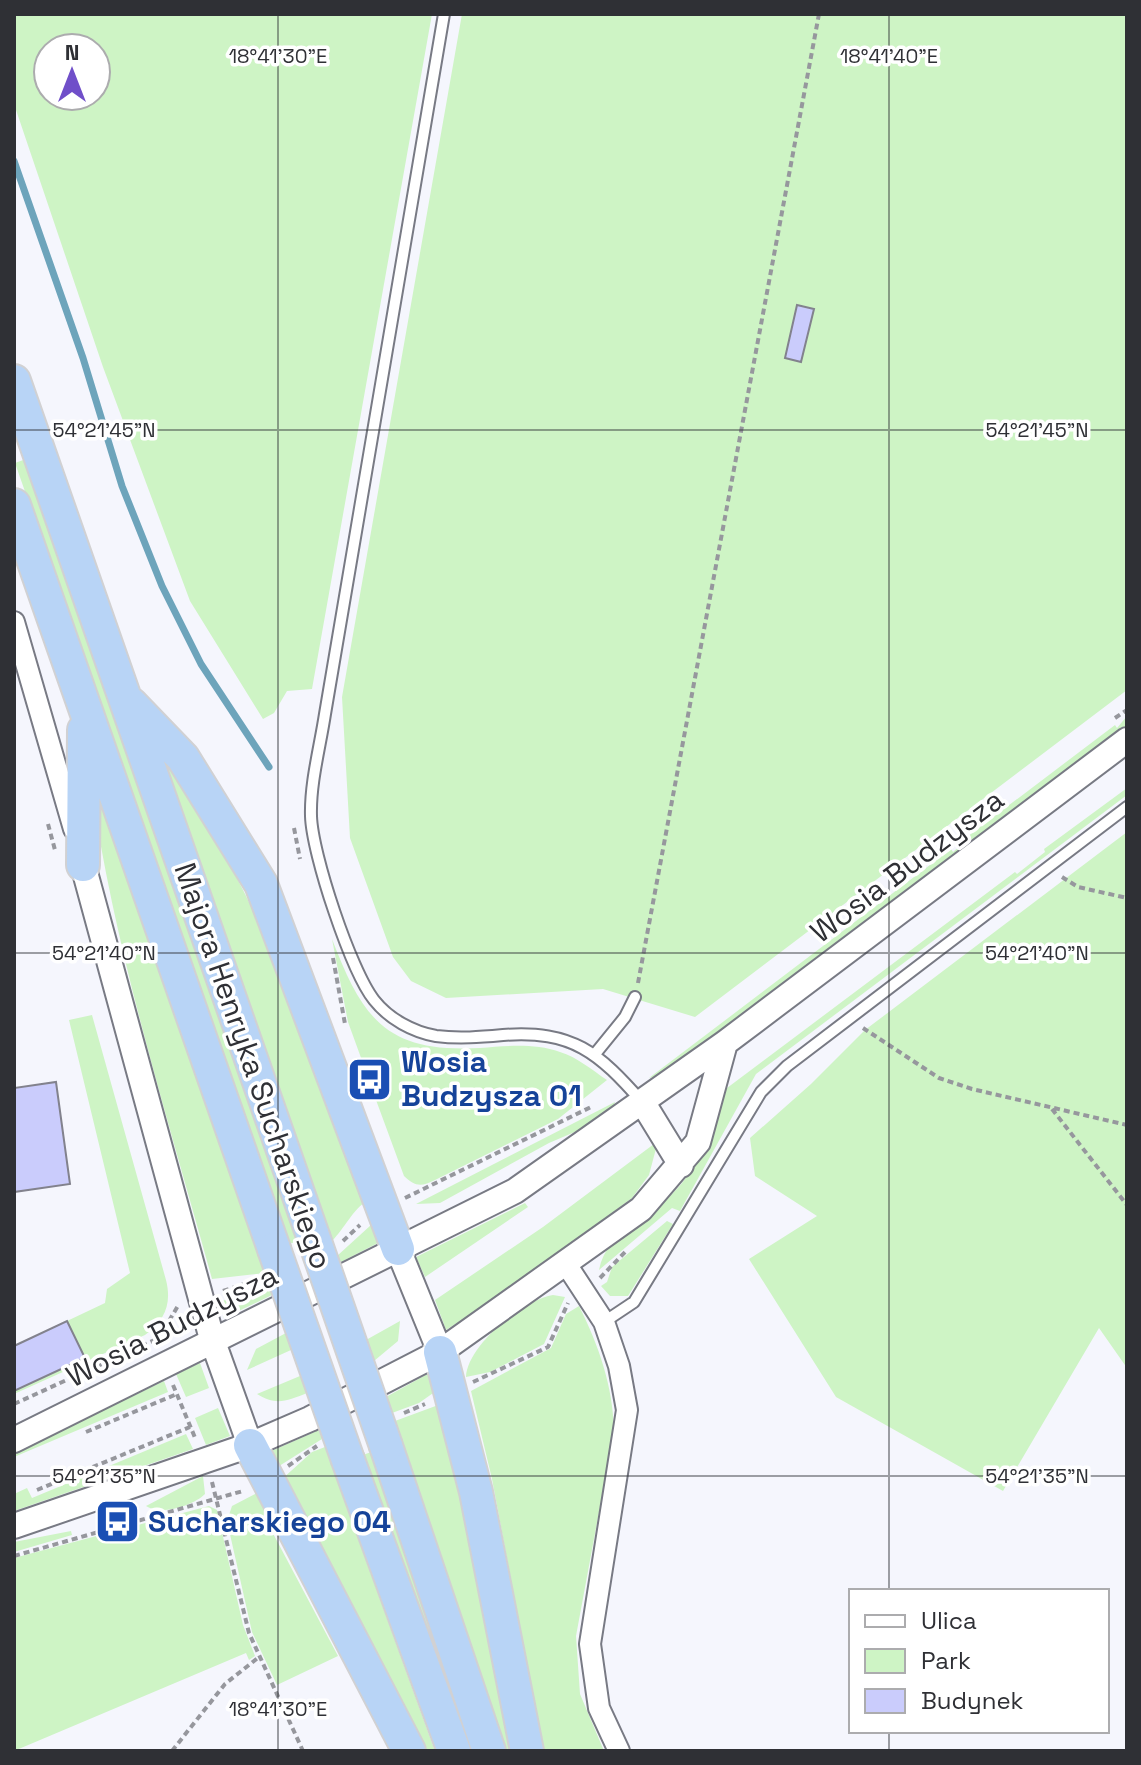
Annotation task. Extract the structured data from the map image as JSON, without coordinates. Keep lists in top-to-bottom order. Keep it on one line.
{"streets":{"highway":["Majora Henryka Sucharskiego"],"street":["Wosia Budzysza"]},"places":{"bus stop":["Wosia Budzysza 01","Sucharskiego 04"]},"legend":["Ulica","Park","Budynek"],"north":"top","coordinates":["18°41'30\"E","18°41'40\"E","54°21'45\"N","54°21'40\"N","54°21'35\"N"]}
